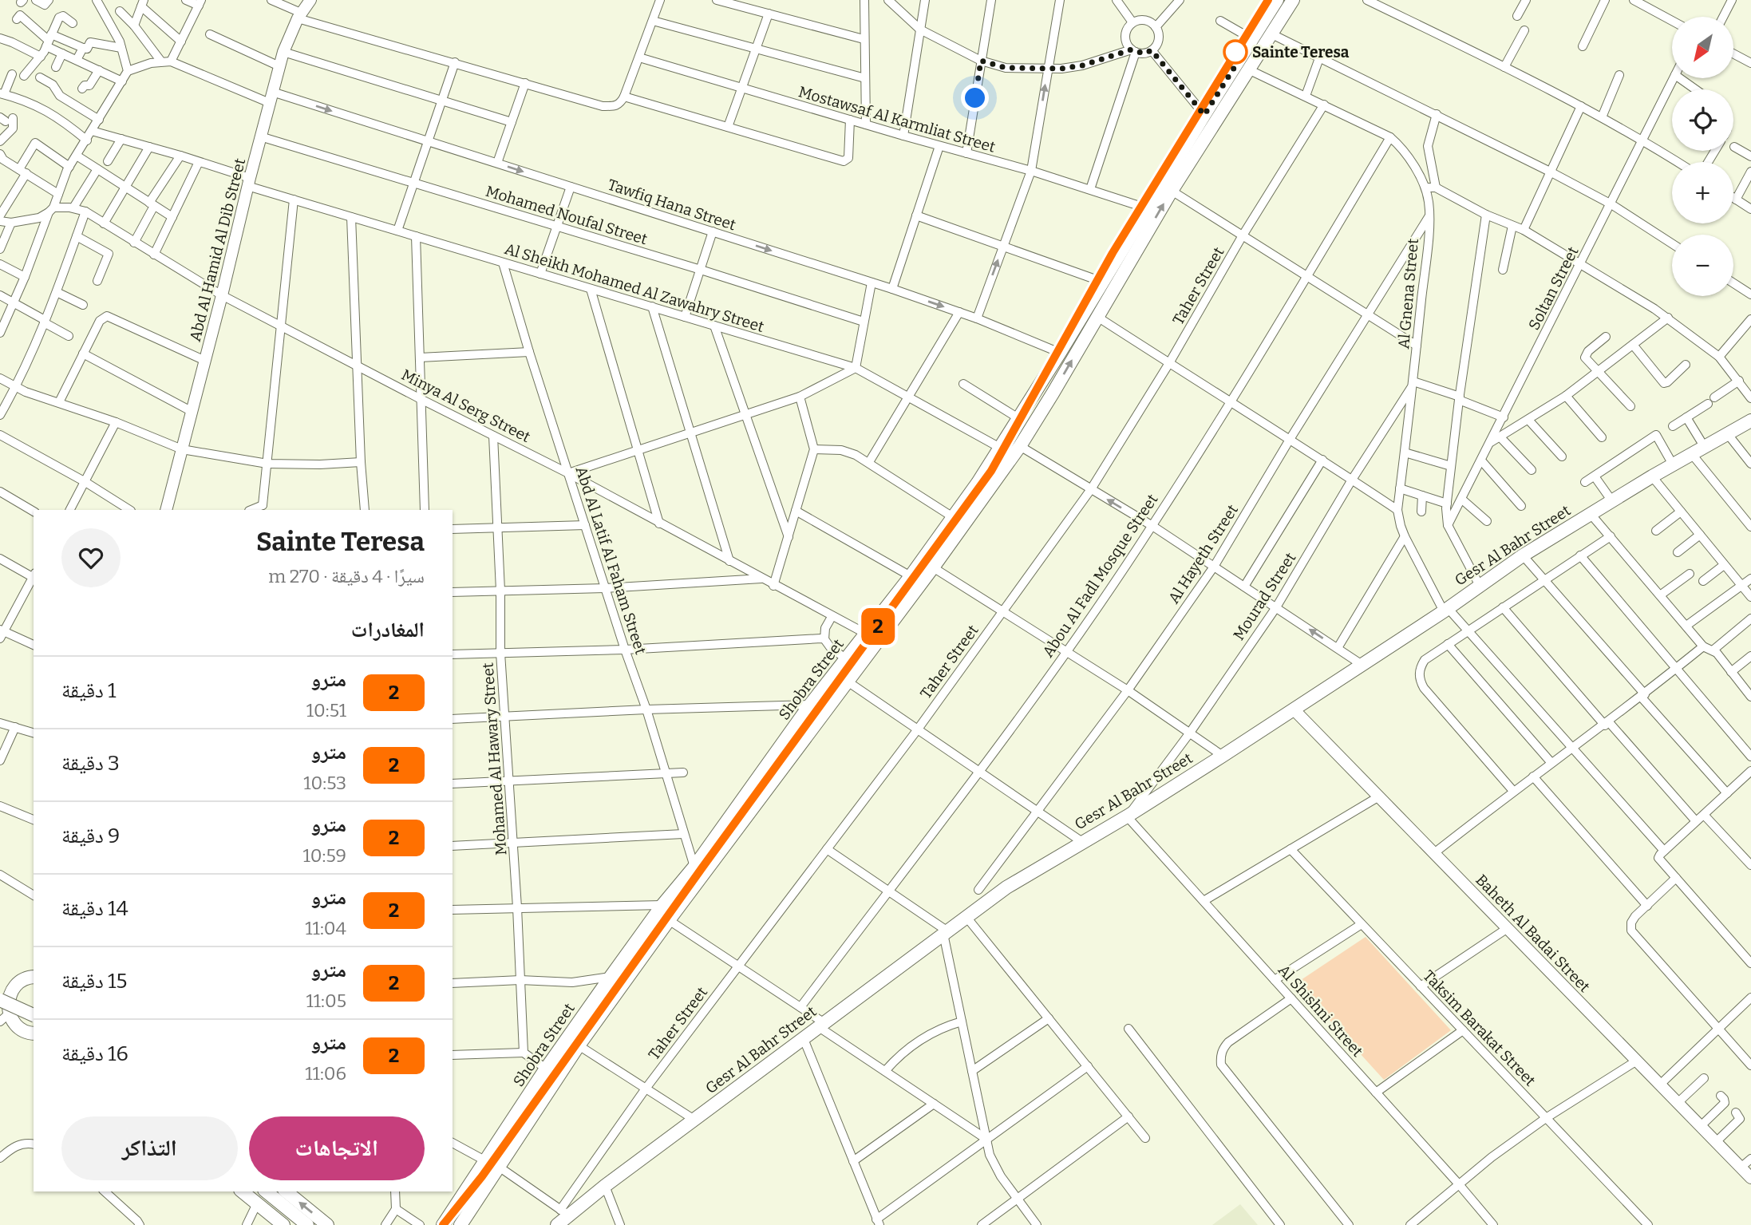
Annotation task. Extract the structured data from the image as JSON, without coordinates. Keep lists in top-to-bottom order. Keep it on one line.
{"streets":{"main road":["Gesr Al Bahr Street","Shobra Street"],"street":["Mostawsaf Al Karmliat Street","Tawfiq Hana Street","Mohamed Noufal Street","Abd Al Hamid Al Dib Street","Taher Street","Al Sheikh Mohamed Al Zawahry Street","Soltan Street","Al Gnena Street","Minya Al Serg Street","Al Hayeth Street","Abd Al Latif Al Faham Street","Abou Al Fadl Mosque Street","Mourad Street","Mohamed Al Hawary Street","Baheth Al Badai Street","Al Shishni Street","Taksim Barakat Street"]},"crossings":[["Mostawsaf Al Karmliat Street","Shobra Street"],["Tawfiq Hana Street","Abd Al Hamid Al Dib Street"],["Tawfiq Hana Street","Shobra Street"],["Mohamed Noufal Street","Abd Al Hamid Al Dib Street"],["Abd Al Hamid Al Dib Street","Al Sheikh Mohamed Al Zawahry Street"],["Abd Al Hamid Al Dib Street","Minya Al Serg Street"],["Taher Street","Al Gnena Street"],["Taher Street","Gesr Al Bahr Street"],["Al Sheikh Mohamed Al Zawahry Street","Abd Al Latif Al Faham Street"],["Al Sheikh Mohamed Al Zawahry Street","Shobra Street"],["Al Gnena Street","Gesr Al Bahr Street"],["Al Gnena Street","Al Hayeth Street"],["Al Gnena Street","Abou Al Fadl Mosque Street"],["Al Gnena Street","Mourad Street"],["Al Gnena Street","Shobra Street"],["Minya Al Serg Street","Abd Al Latif Al Faham Street"],["Minya Al Serg Street","Shobra Street"],["Minya Al Serg Street","Mohamed Al Hawary Street"],["Gesr Al Bahr Street","Mourad Street"],["Gesr Al Bahr Street","Baheth Al Badai Street"],["Gesr Al Bahr Street","Al Shishni Street"],["Abd Al Latif Al Faham Street","Shobra Street"],["Mourad Street","Al Shishni Street"]],"places":["Sainte Teresa"],"lines":["metro line 2"],"north":"bottom left","page":{"on_map":"2","map_buttons":["+","−"],"heading":[["Sainte Teresa","سيرًا · 4 دقيقة · 270 m"],"المغادرات"],"list":[{"mark":"2","name":"مترو","note":"10:51","value":"1 دقيقة"},{"mark":"2","name":"مترو","note":"10:53","value":"3 دقيقة"},{"mark":"2","name":"مترو","note":"10:59","value":"9 دقيقة"},{"mark":"2","name":"مترو","note":"11:04","value":"14 دقيقة"},{"mark":"2","name":"مترو","note":"11:05","value":"15 دقيقة"},{"mark":"2","name":"مترو","note":"11:06","value":"16 دقيقة"}],"buttons":["الاتجاهات","التذاكر"]}}
